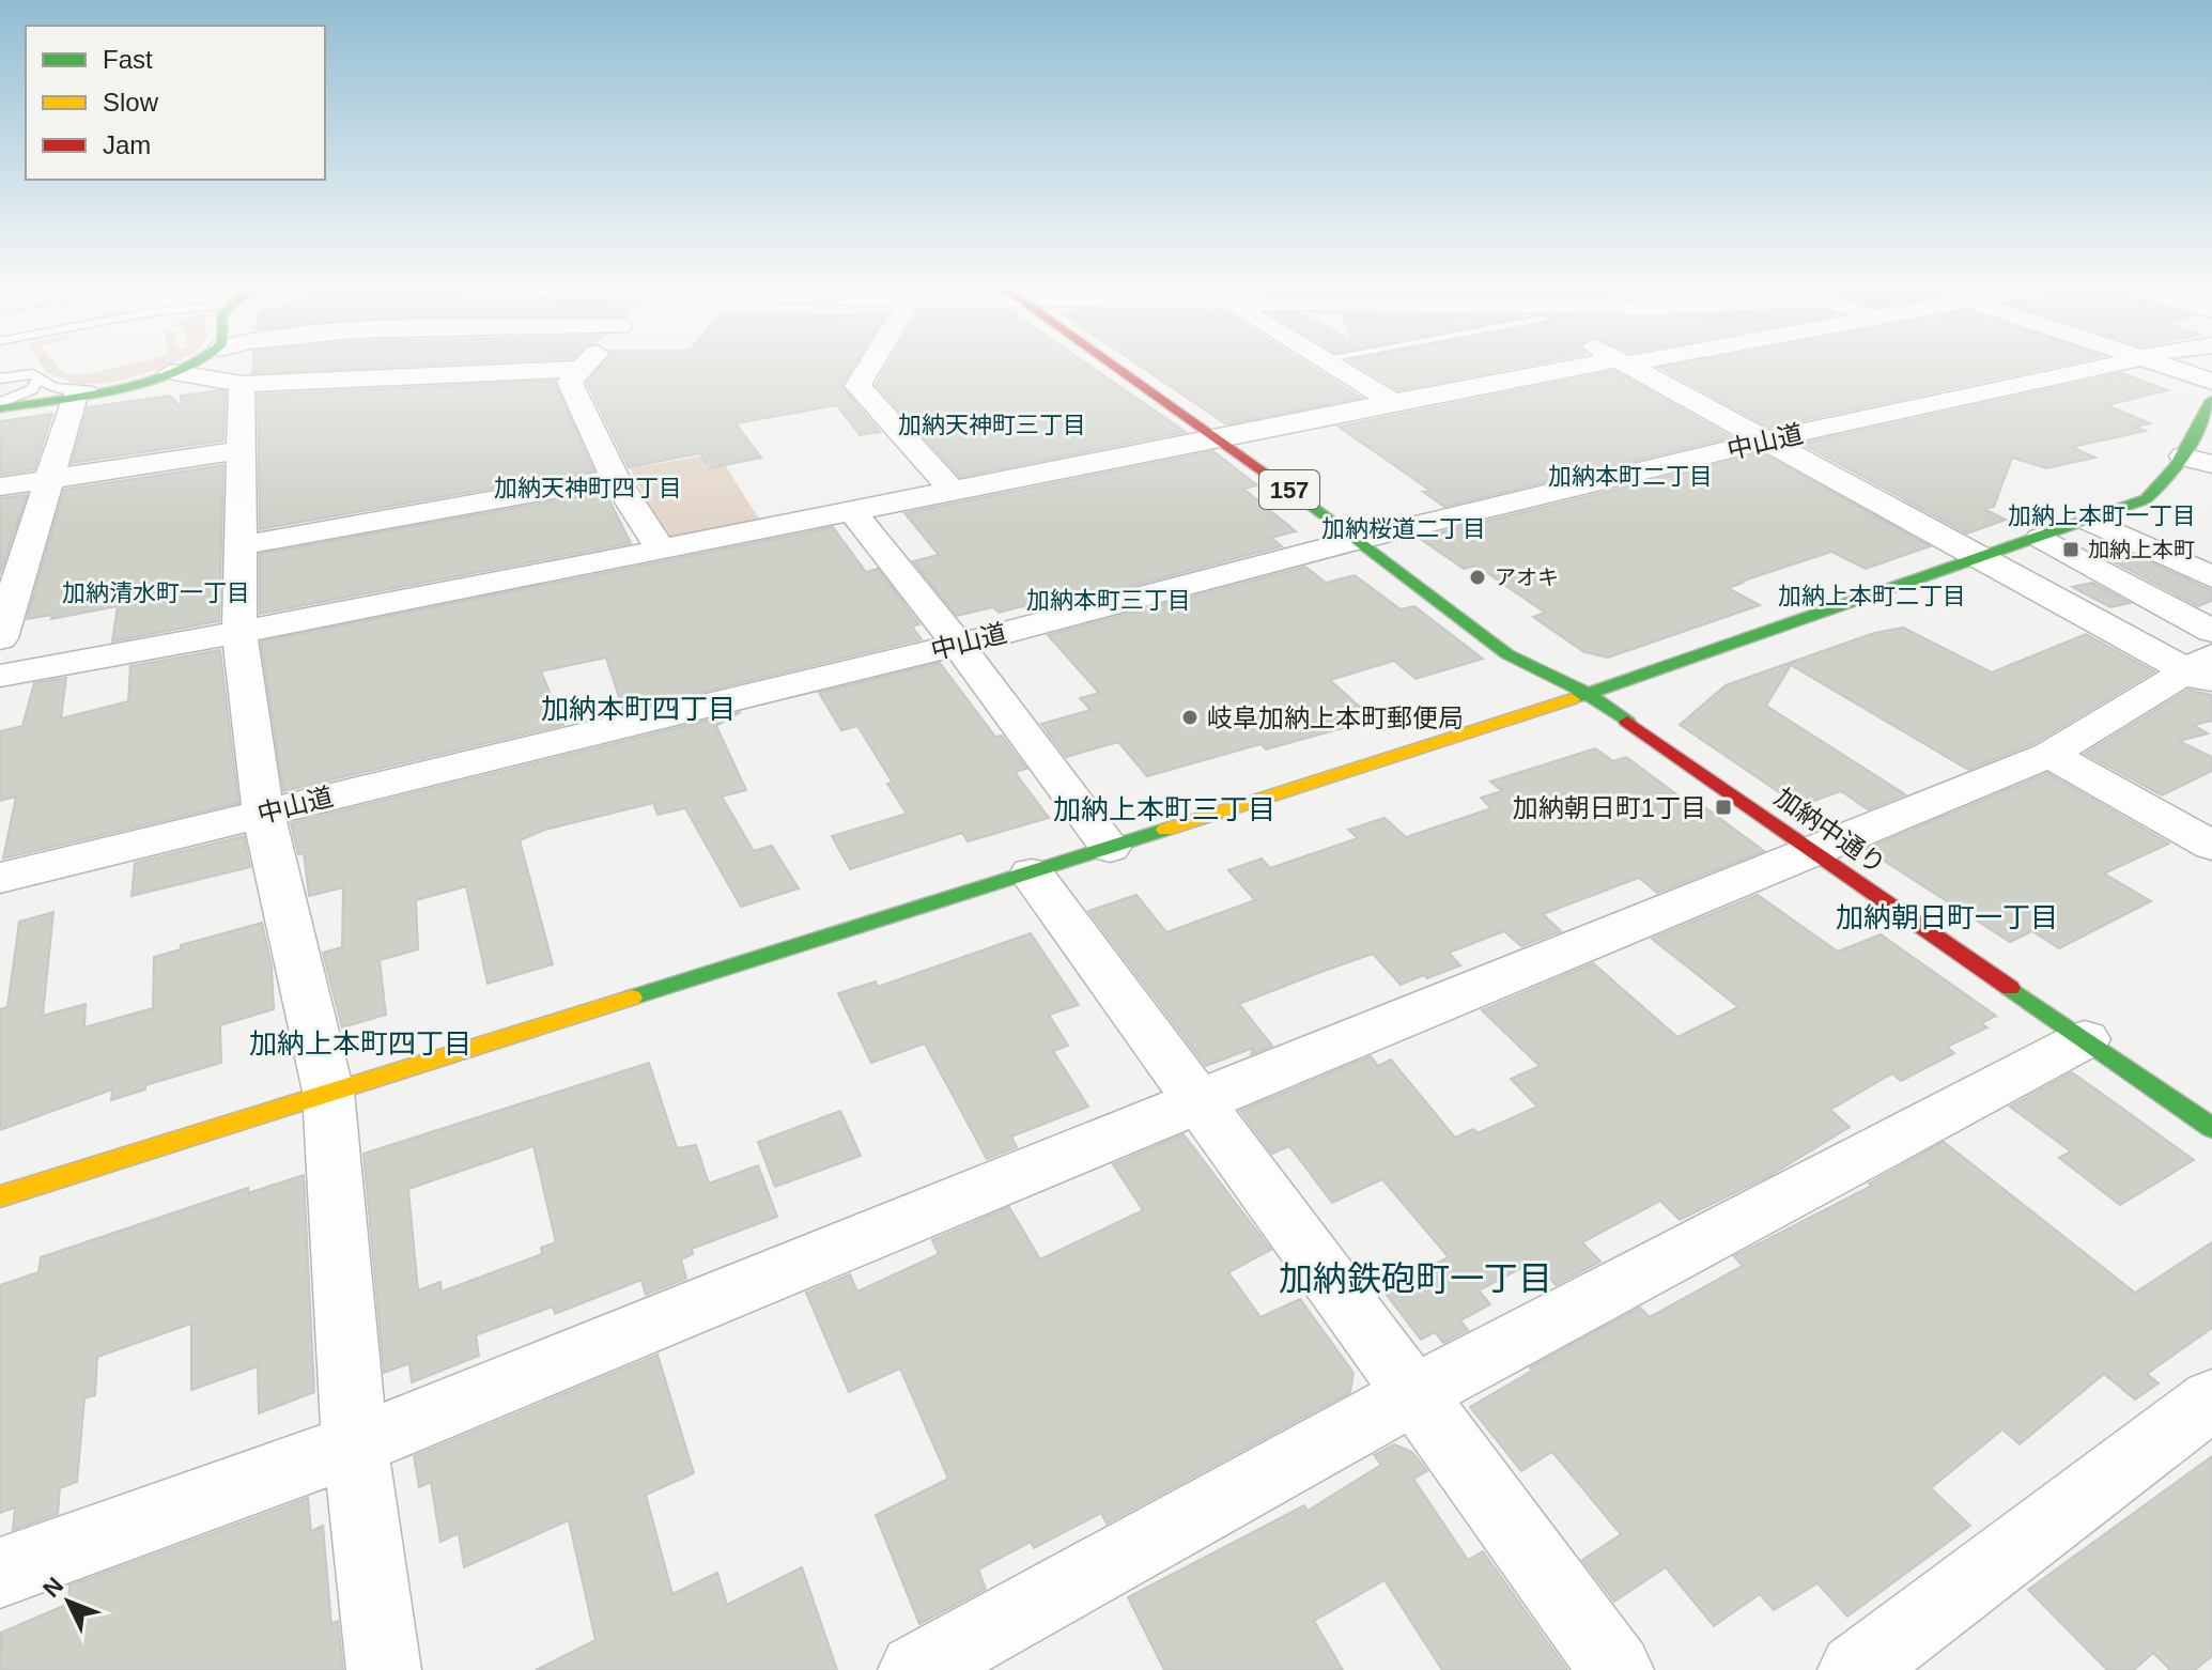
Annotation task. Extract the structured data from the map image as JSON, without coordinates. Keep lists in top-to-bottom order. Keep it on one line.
{"streets":{"main road":["157","加納中通り"],"street":["中山道"]},"crossings":[["中山道","加納中通り"]],"districts":["加納天神町三丁目","加納本町二丁目","加納天神町四丁目","加納上本町一丁目","加納桜道二丁目","加納清水町一丁目","加納上本町二丁目","加納本町三丁目","加納本町四丁目","加納上本町三丁目","加納朝日町一丁目","加納上本町四丁目","加納鉄砲町一丁目"],"places":{"transit":["加納上本町","加納朝日町1丁目"],"other":["アオキ","岐阜加納上本町郵便局"]},"legend":["Fast","Slow","Jam"],"north":"top left"}
